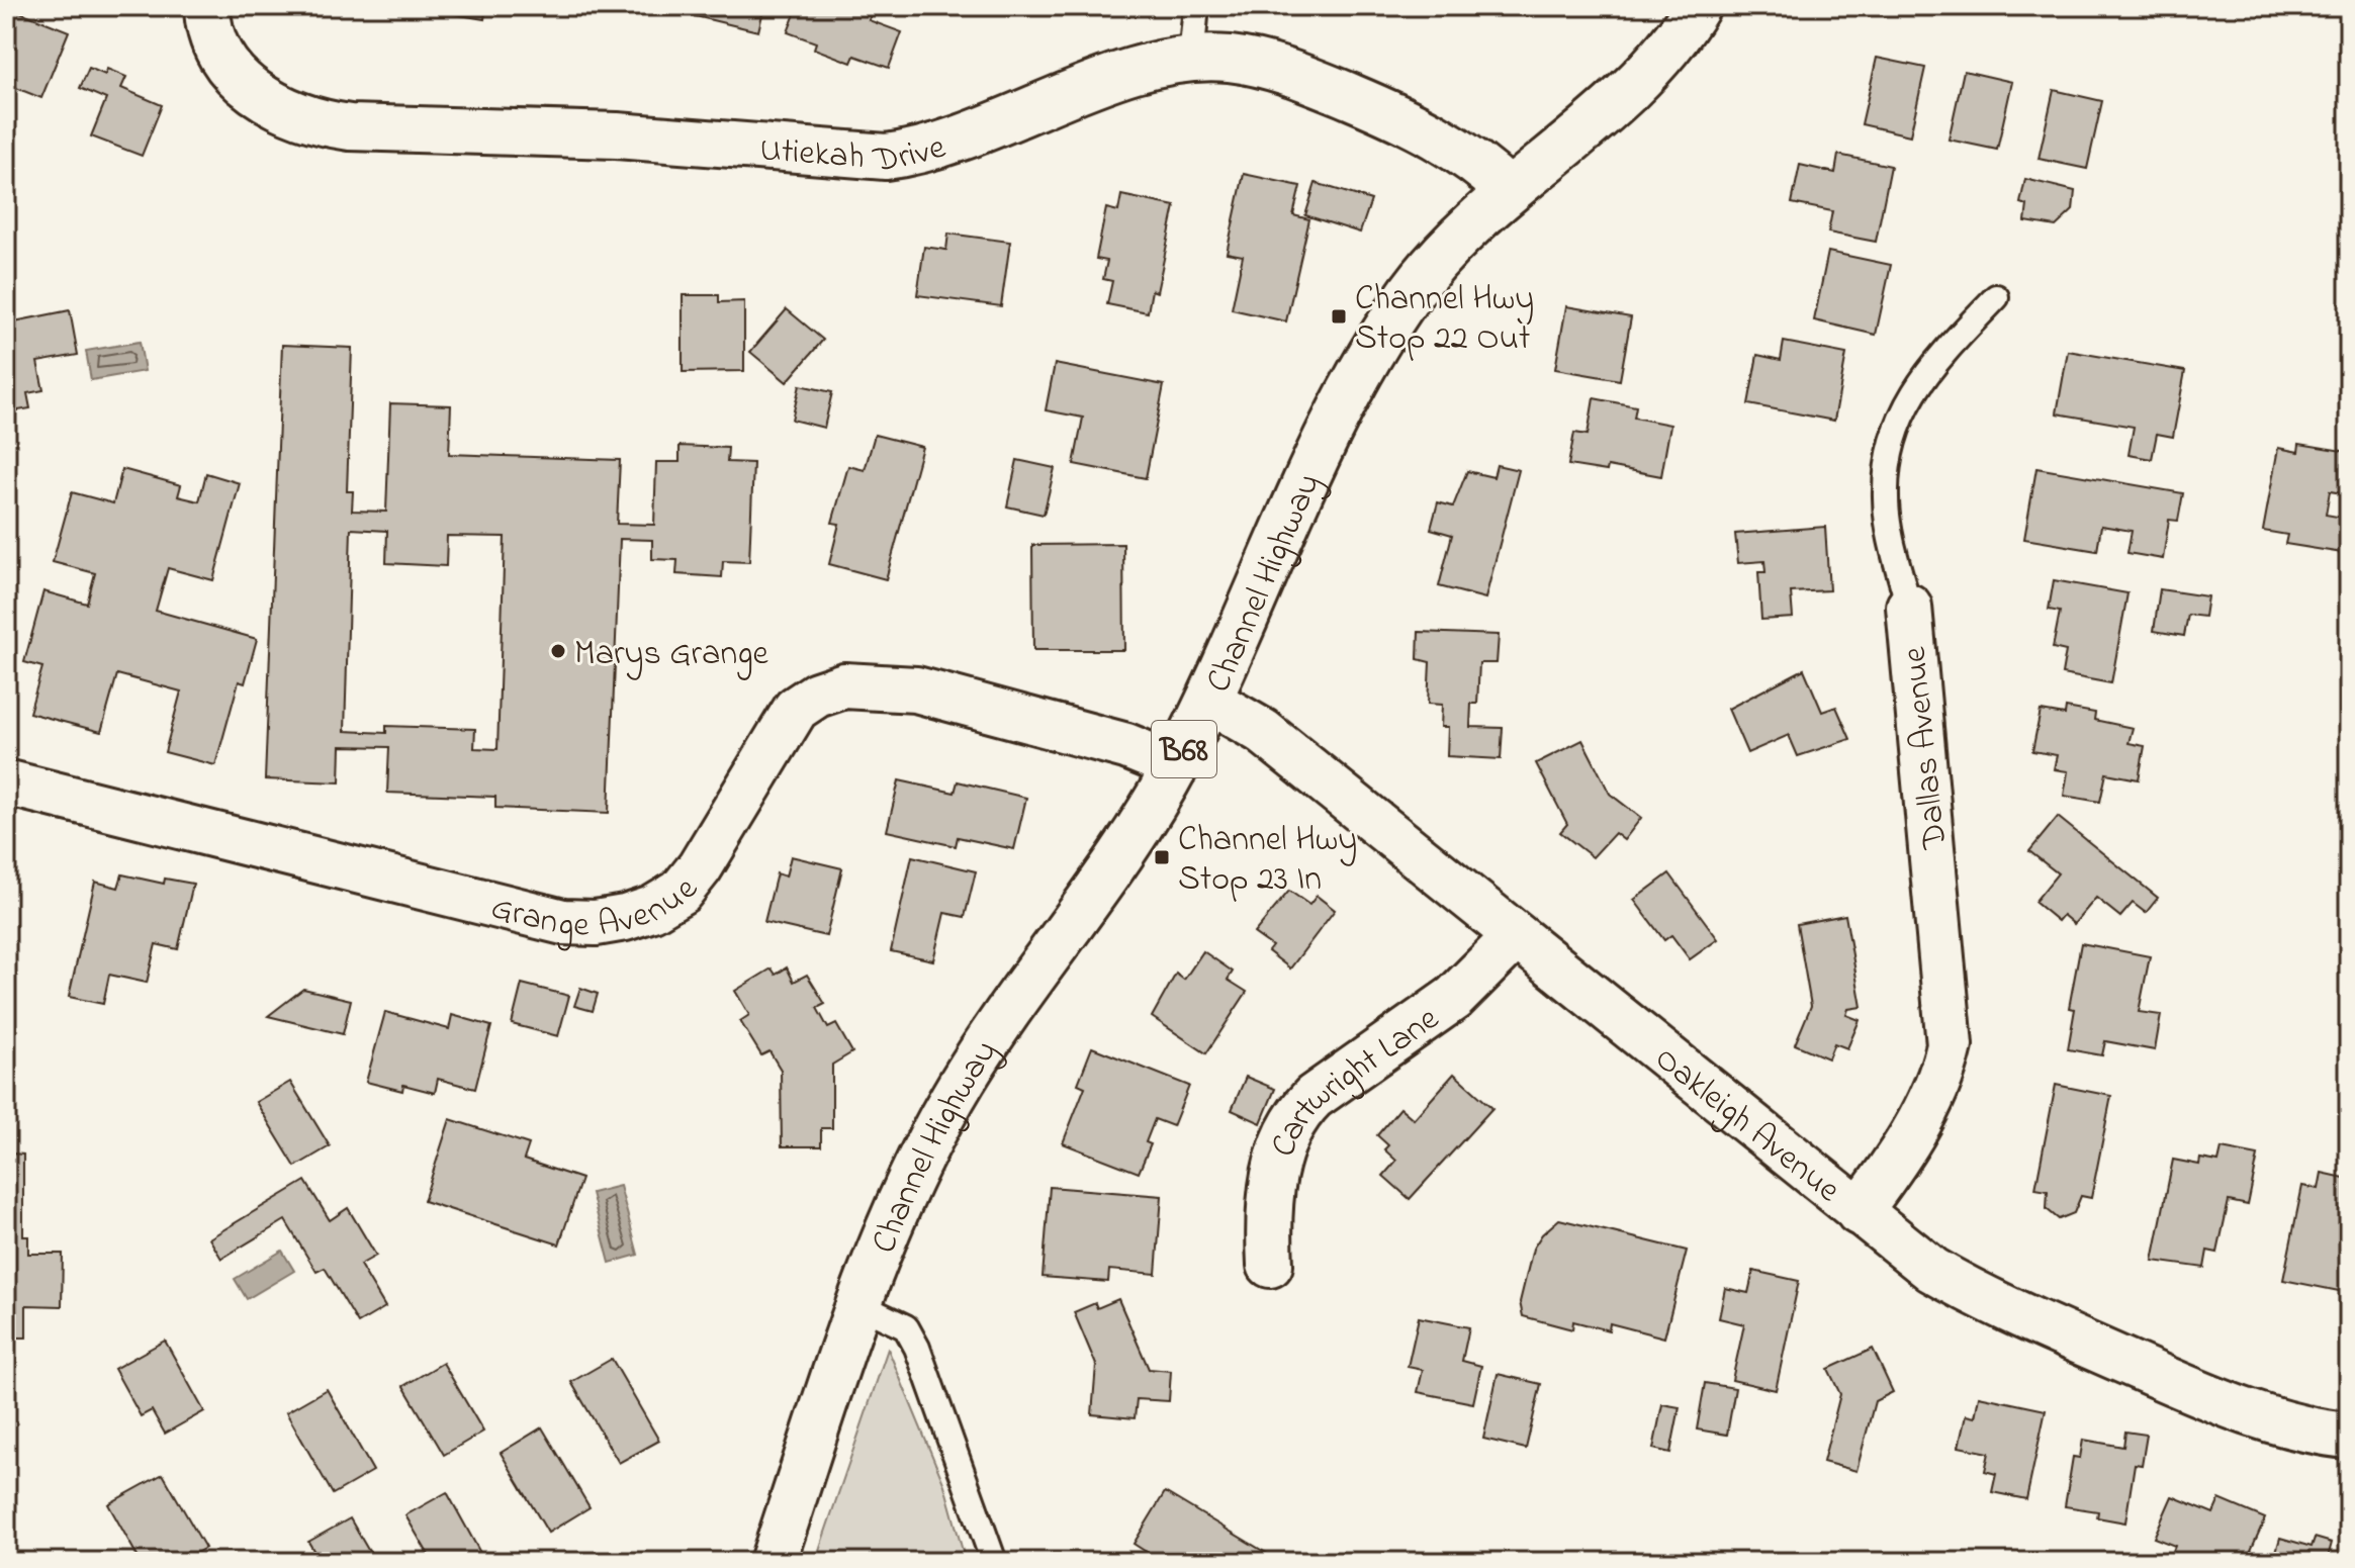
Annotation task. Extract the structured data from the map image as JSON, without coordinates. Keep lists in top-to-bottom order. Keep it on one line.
{"streets":{"street":["Utiekah Drive","Channel Highway","Dallas Avenue","B68","Grange Avenue","Cartwright Lane","Oakleigh Avenue"]},"crossings":[["Utiekah Drive","Channel Highway"],["Channel Highway","Grange Avenue"],["Channel Highway","Oakleigh Avenue"],["Dallas Avenue","Oakleigh Avenue"],["Cartwright Lane","Oakleigh Avenue"]],"places":{"transit":["Channel Hwy Stop 22 Out","Channel Hwy Stop 23 In"],"other":["Marys Grange"]}}
